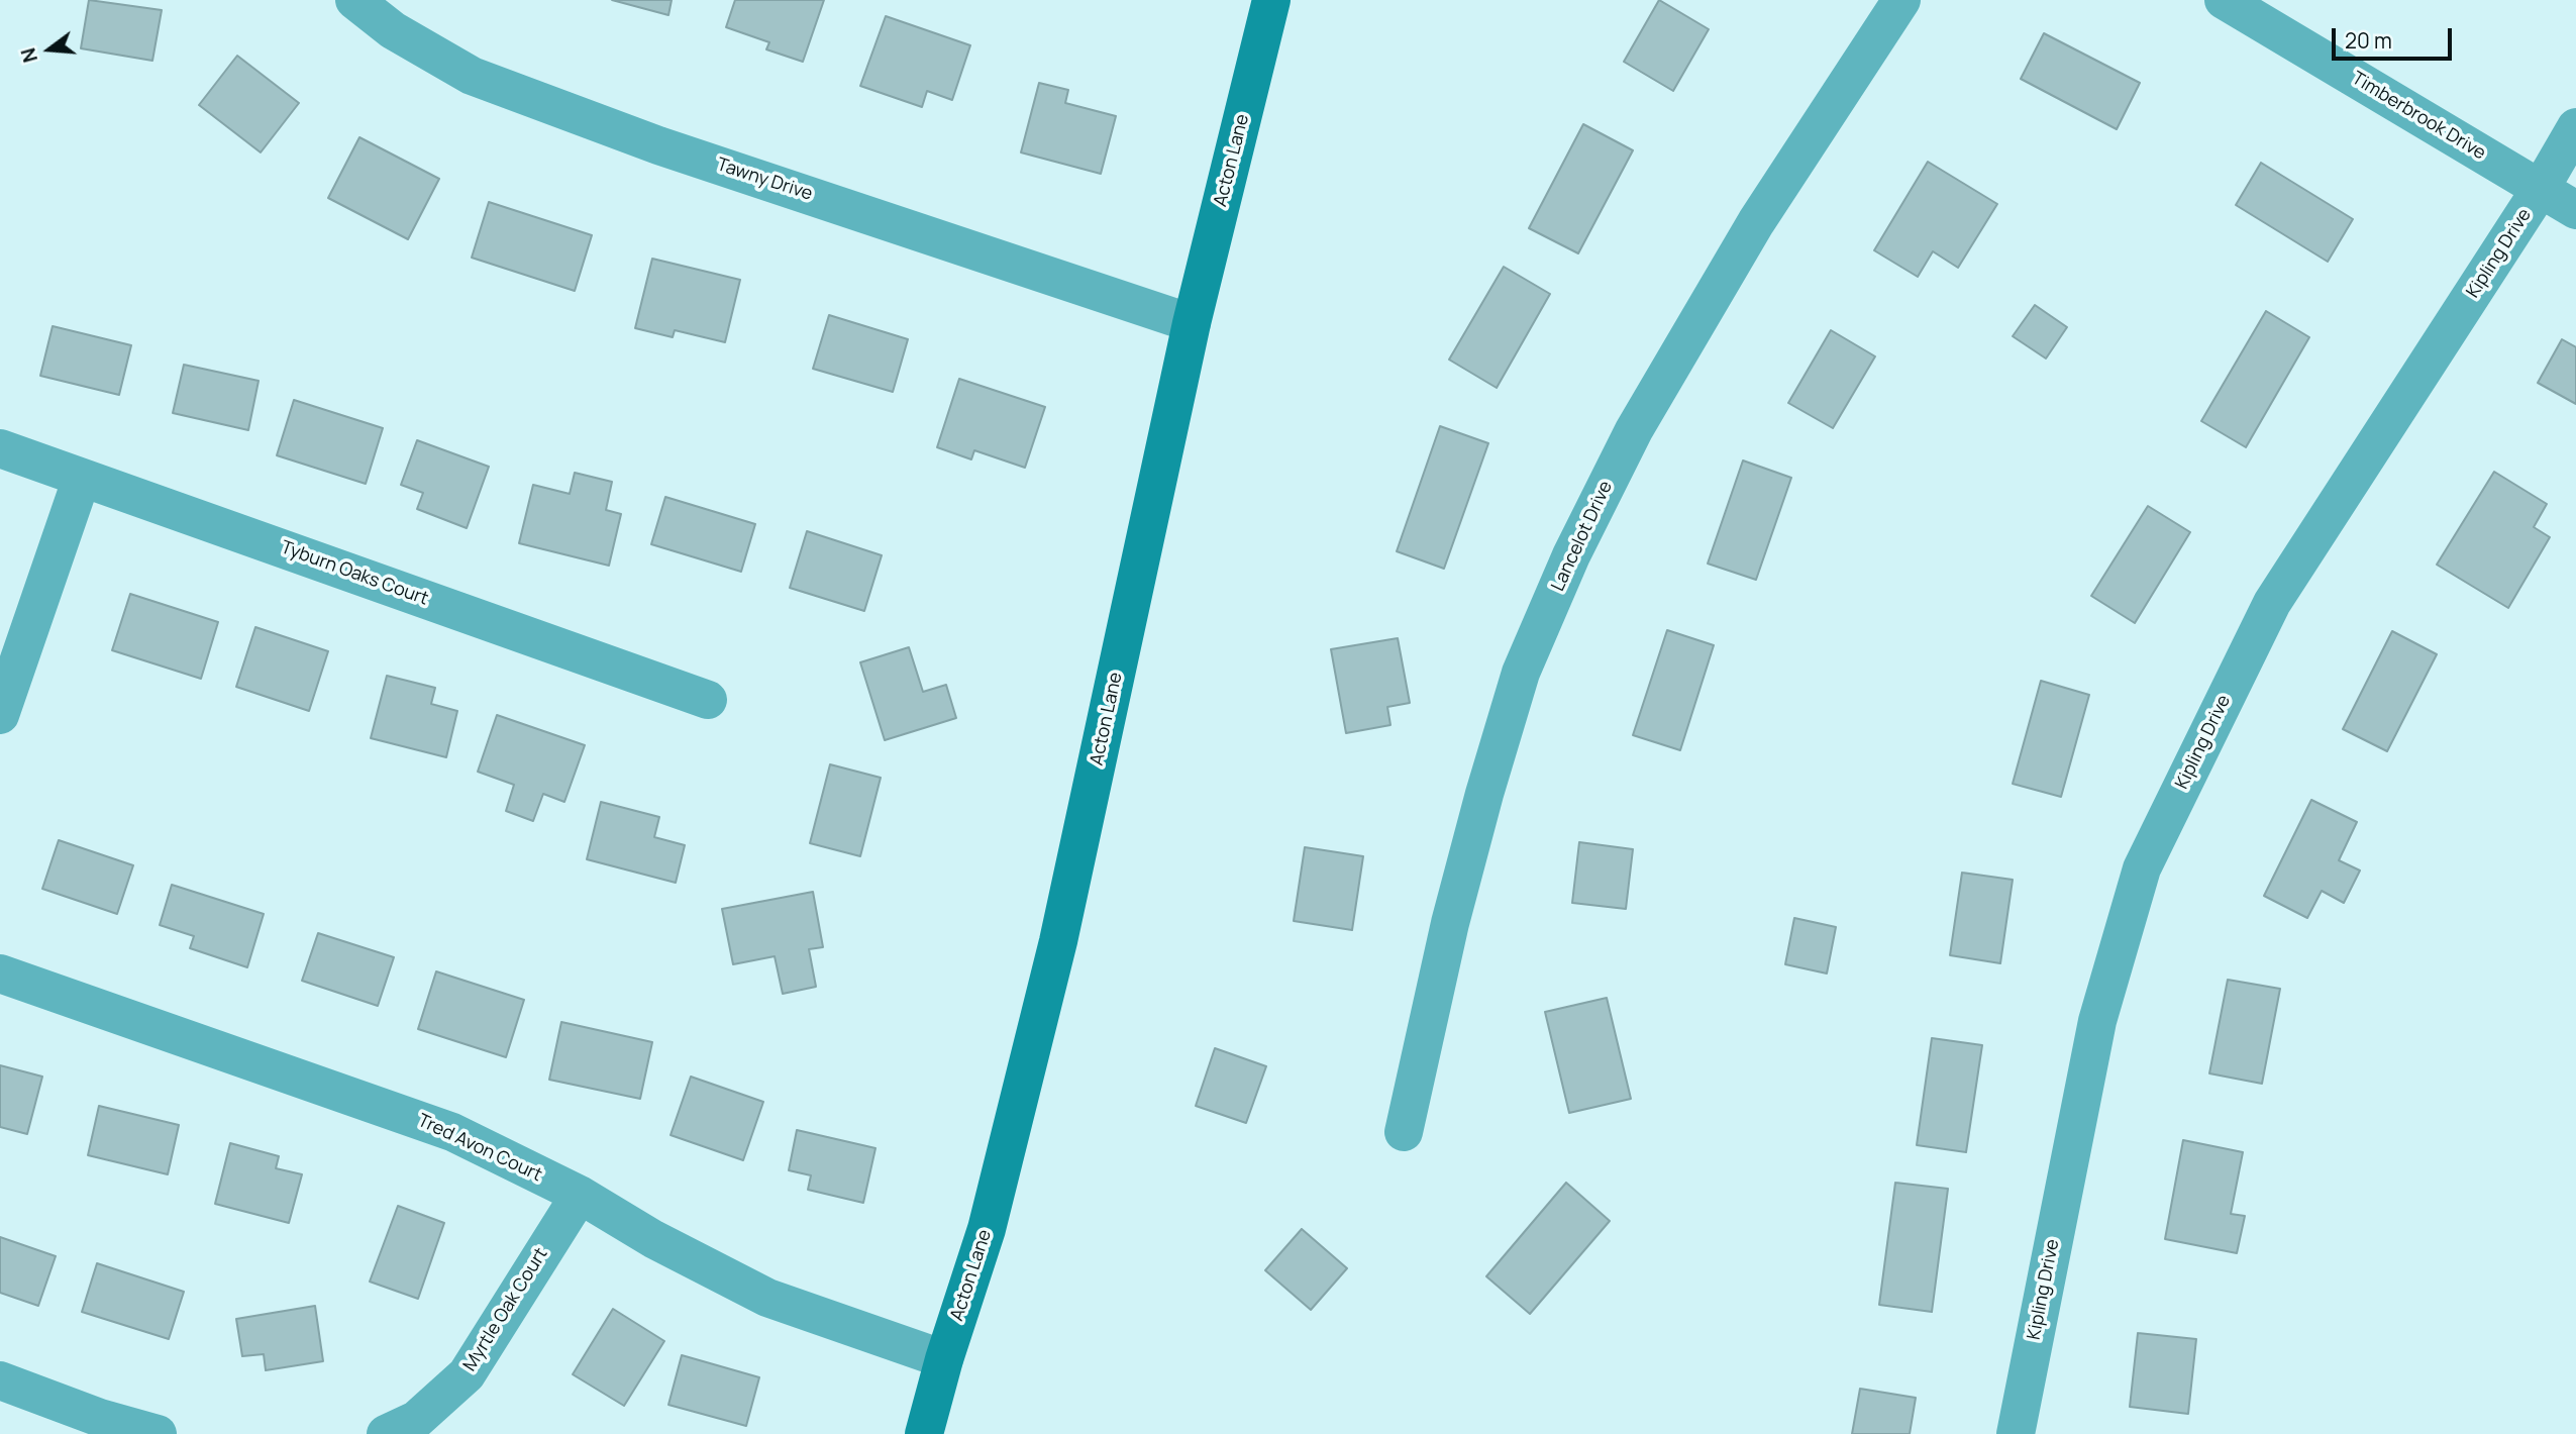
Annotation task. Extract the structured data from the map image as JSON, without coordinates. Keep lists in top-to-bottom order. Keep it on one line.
{"streets":{"street":["Timberbrook Drive","Acton Lane","Tawny Drive","Kipling Drive","Lancelot Drive","Tyburn Oaks Court","Tred Avon Court","Myrtle Oak Court"]},"crossings":[["Timberbrook Drive","Kipling Drive"],["Acton Lane","Tawny Drive"],["Acton Lane","Tred Avon Court"],["Tred Avon Court","Myrtle Oak Court"]],"scale_bar":"20 m","north":"left"}
